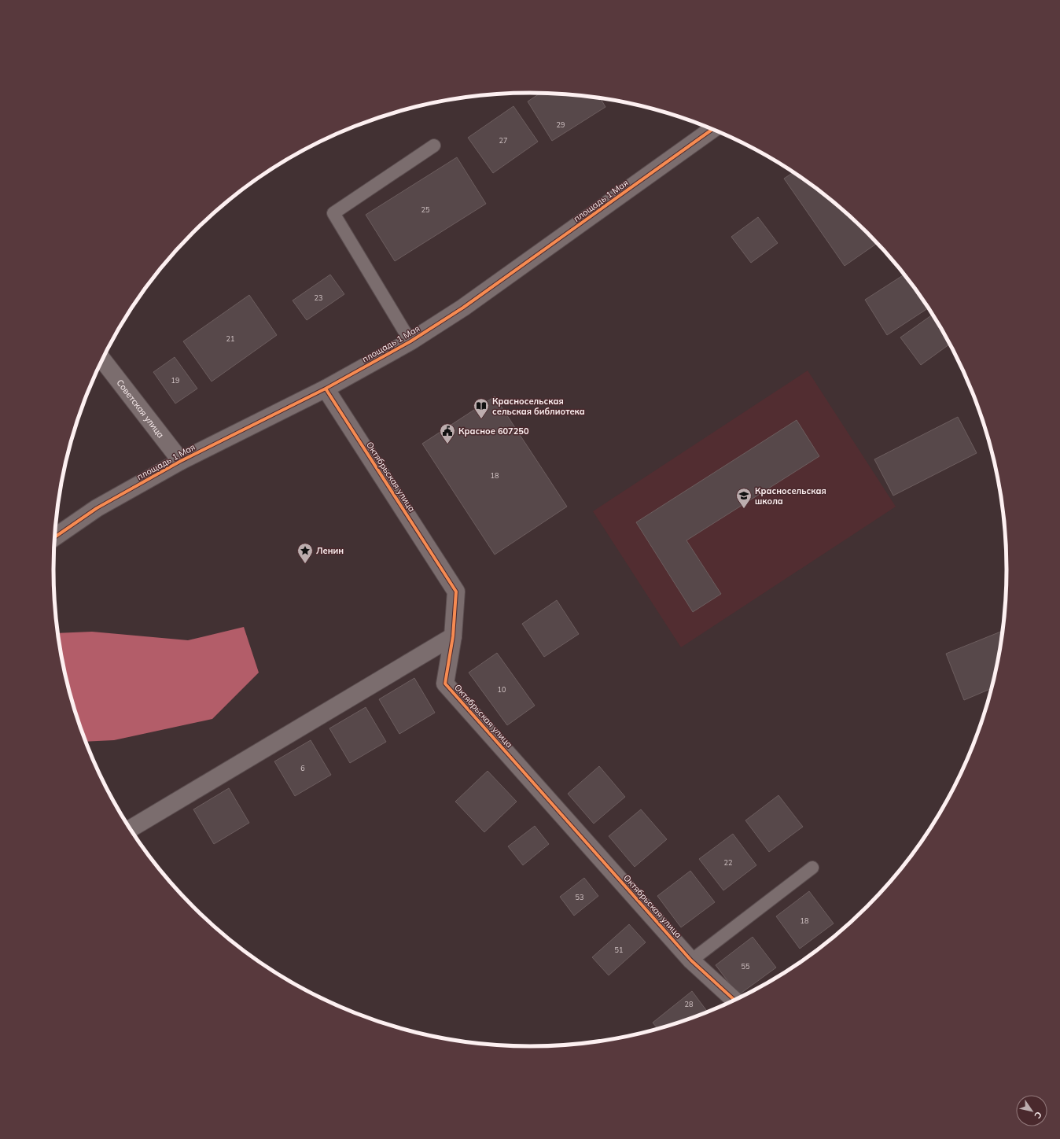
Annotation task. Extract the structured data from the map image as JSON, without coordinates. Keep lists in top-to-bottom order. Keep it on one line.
{"streets":{"street":["площадь 1 Мая","Советская улица","Октябрьская улица"]},"crossings":[["площадь 1 Мая","Советская улица"],["площадь 1 Мая","Октябрьская улица"]],"places":{"library":["Красносельская сельская библиотека"],"public building":["Красное 607250"],"school or university":["Красносельская школа"],"place":["Ленин"]},"house_numbers":["29","27","25","23","21","19","18","10","6","22","53","18","51","55","28"],"north":"bottom right"}
